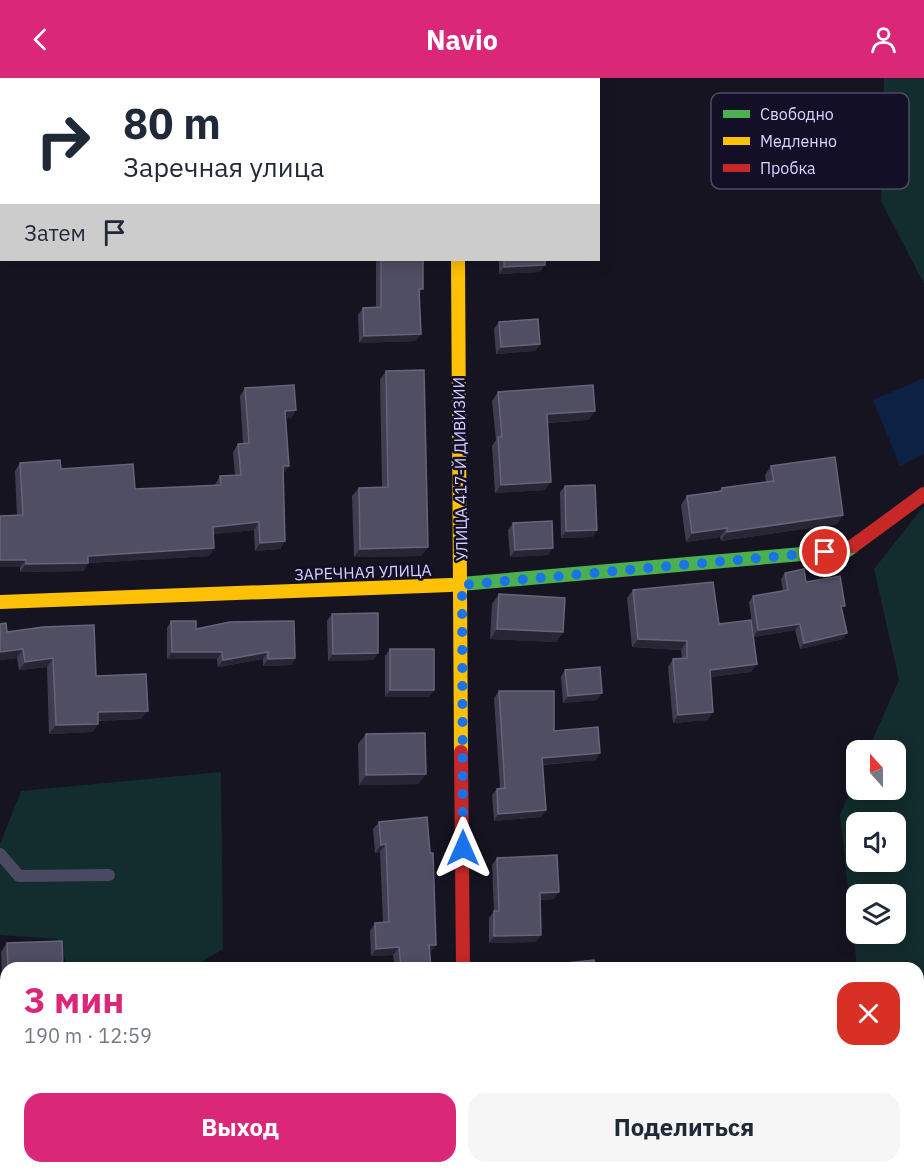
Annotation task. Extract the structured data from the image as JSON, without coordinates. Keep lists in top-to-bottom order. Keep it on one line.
{"streets":{"street":["УЛИЦА 417-Й ДИВИЗИИ","ЗАРЕЧНАЯ УЛИЦА"]},"crossings":[["УЛИЦА 417-Й ДИВИЗИИ","ЗАРЕЧНАЯ УЛИЦА"]],"legend":["Свободно","Медленно","Пробка"],"north":"top","page":{"header":"Navio","turn":["80 m","Заречная улица"],"then":"Затем","heading":["3 мин","190 m · 12:59"],"buttons":["Выход","Поделиться"]}}
